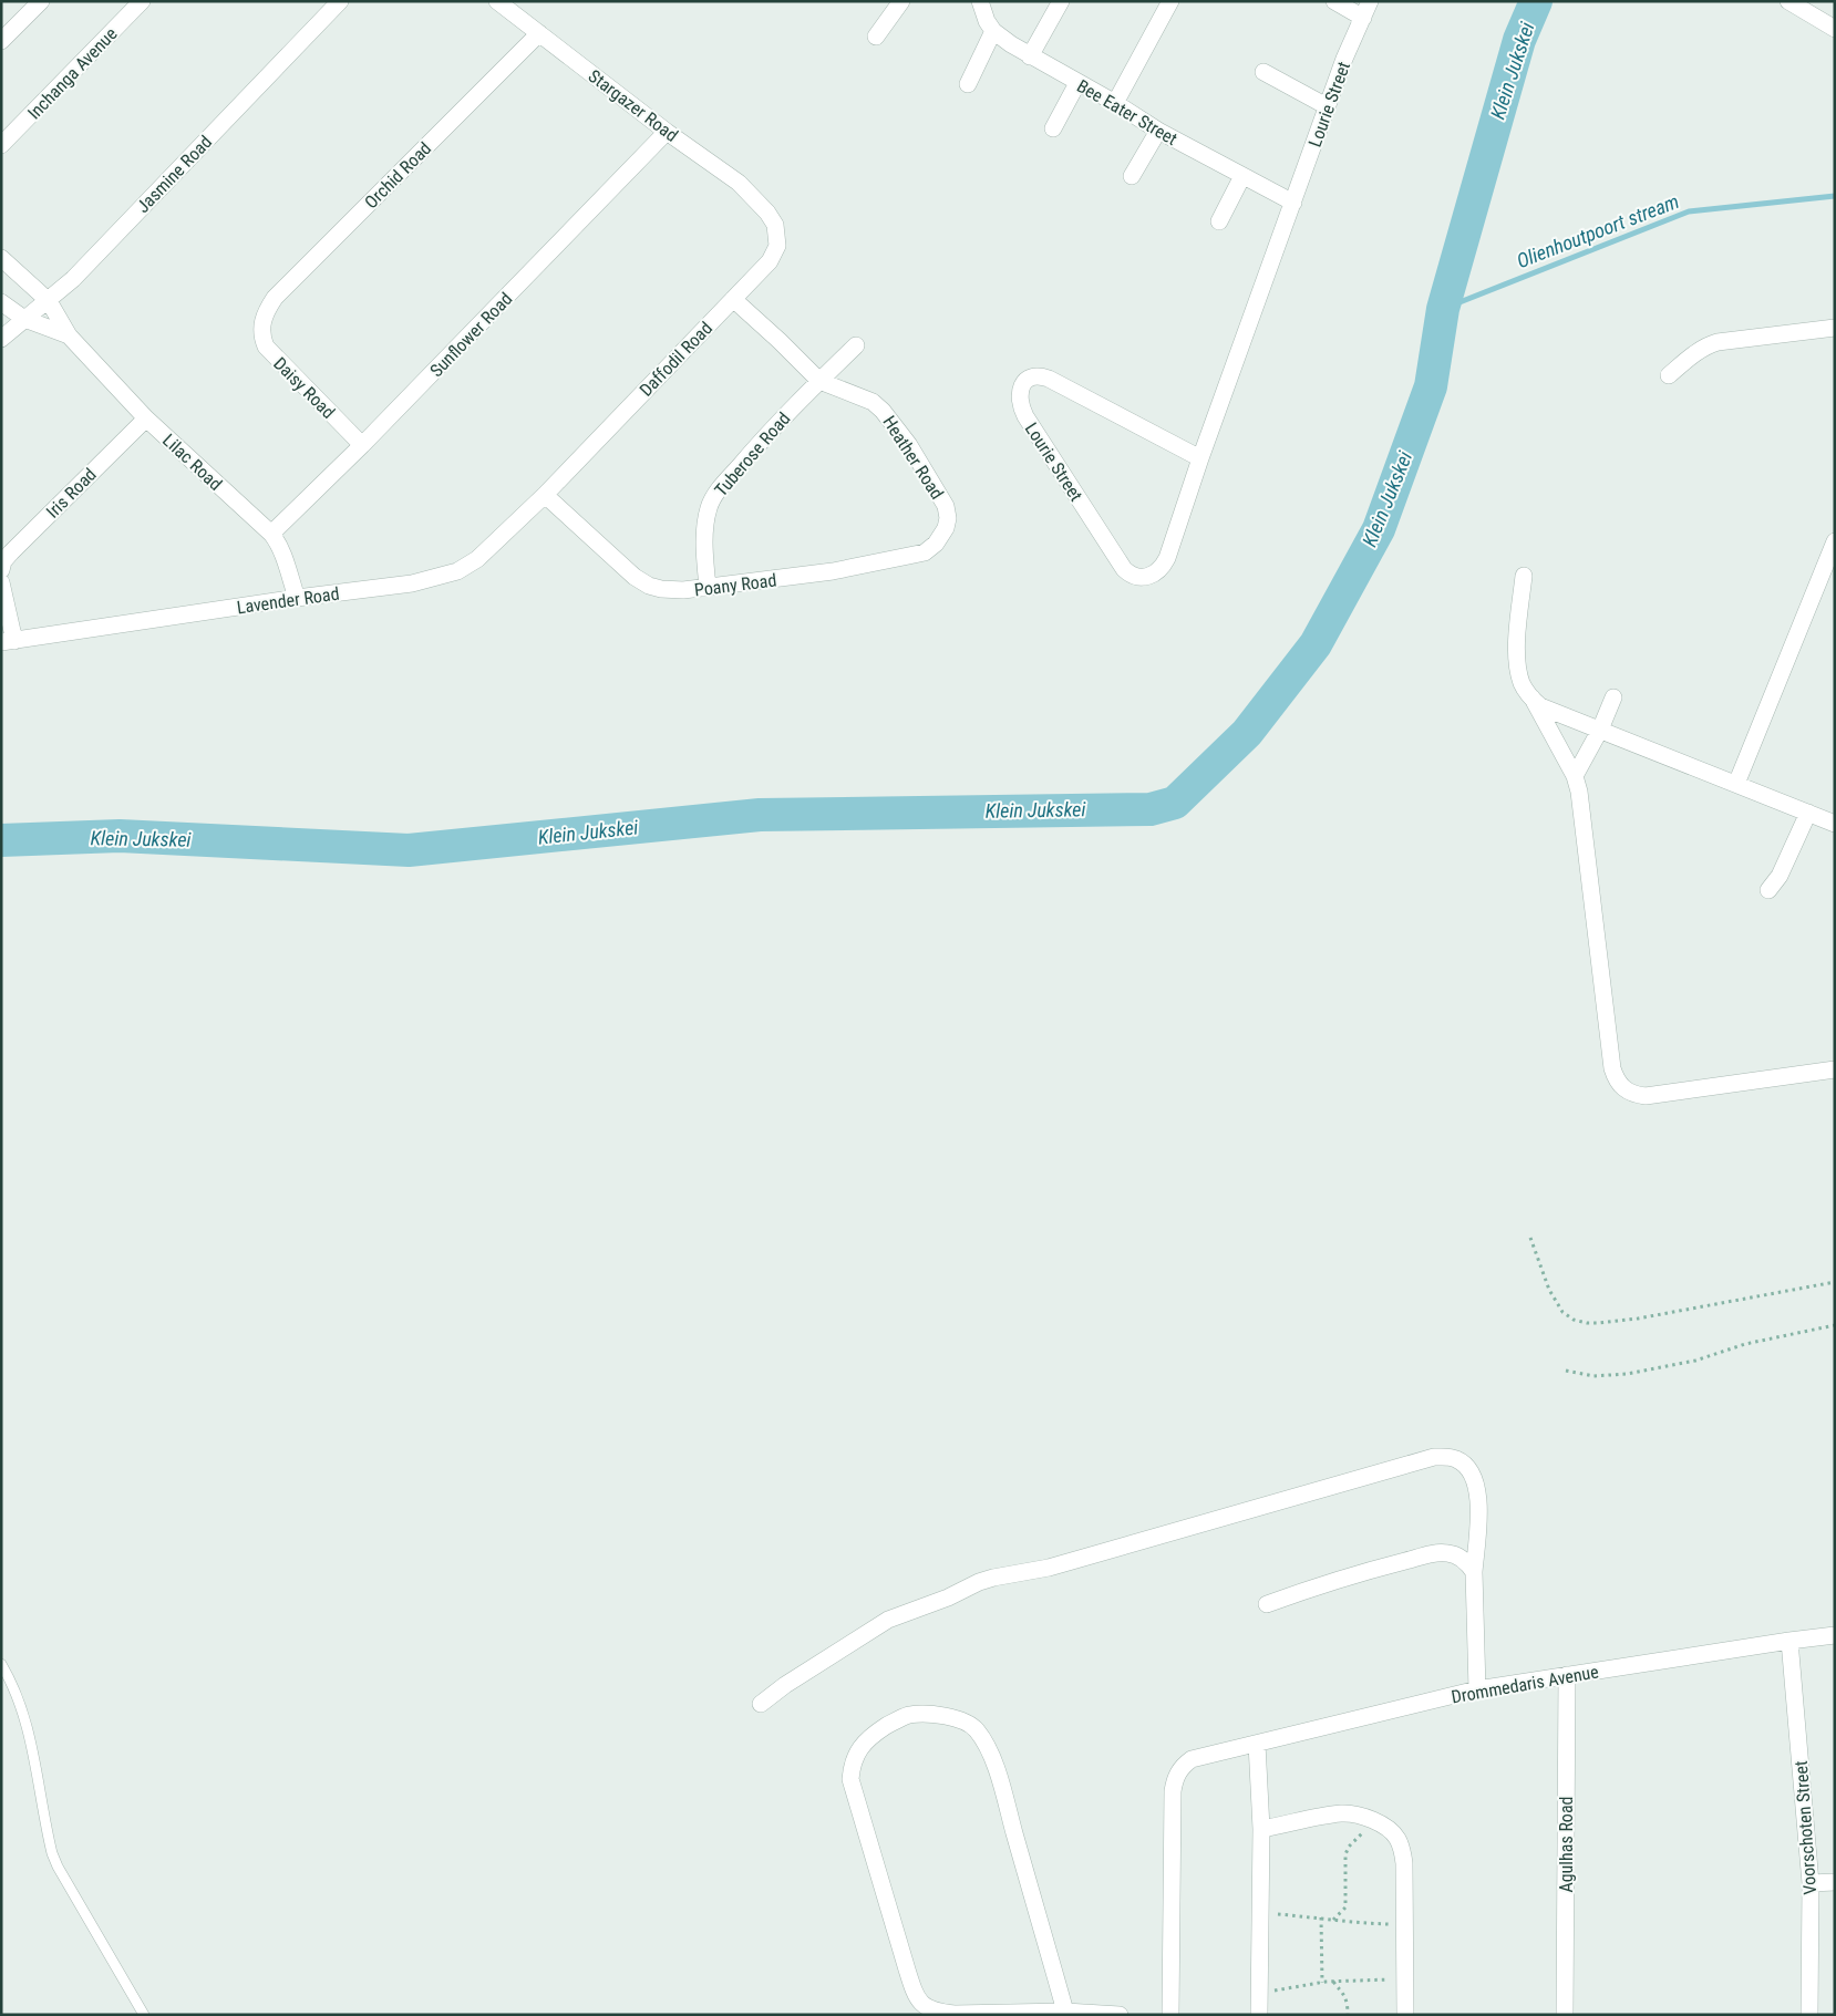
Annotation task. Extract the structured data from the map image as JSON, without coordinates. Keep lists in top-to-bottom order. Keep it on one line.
{"streets":{"street":["Inchanga Avenue","Lourie Street","Stargazer Road","Bee Eater Street","Jasmine Road","Orchid Road","Sunflower Road","Daffodil Road","Daisy Road","Tuberose Road","Heather Road","Lilac Road","Iris Road","Poany Road","Lavender Road","Drommedaris Avenue","Voorschoten Street","Agulhas Road"]},"crossings":[["Lourie Street","Bee Eater Street"],["Stargazer Road","Orchid Road"],["Stargazer Road","Sunflower Road"],["Stargazer Road","Daffodil Road"],["Orchid Road","Daisy Road"],["Sunflower Road","Daisy Road"],["Sunflower Road","Lilac Road"],["Daffodil Road","Heather Road"],["Daffodil Road","Poany Road"],["Daffodil Road","Lavender Road"],["Tuberose Road","Heather Road"],["Tuberose Road","Poany Road"],["Heather Road","Poany Road"],["Lilac Road","Iris Road"],["Lilac Road","Lavender Road"],["Poany Road","Lavender Road"],["Drommedaris Avenue","Voorschoten Street"],["Drommedaris Avenue","Agulhas Road"]],"water":["Klein Jukskei","Olienhoutpoort stream"]}
